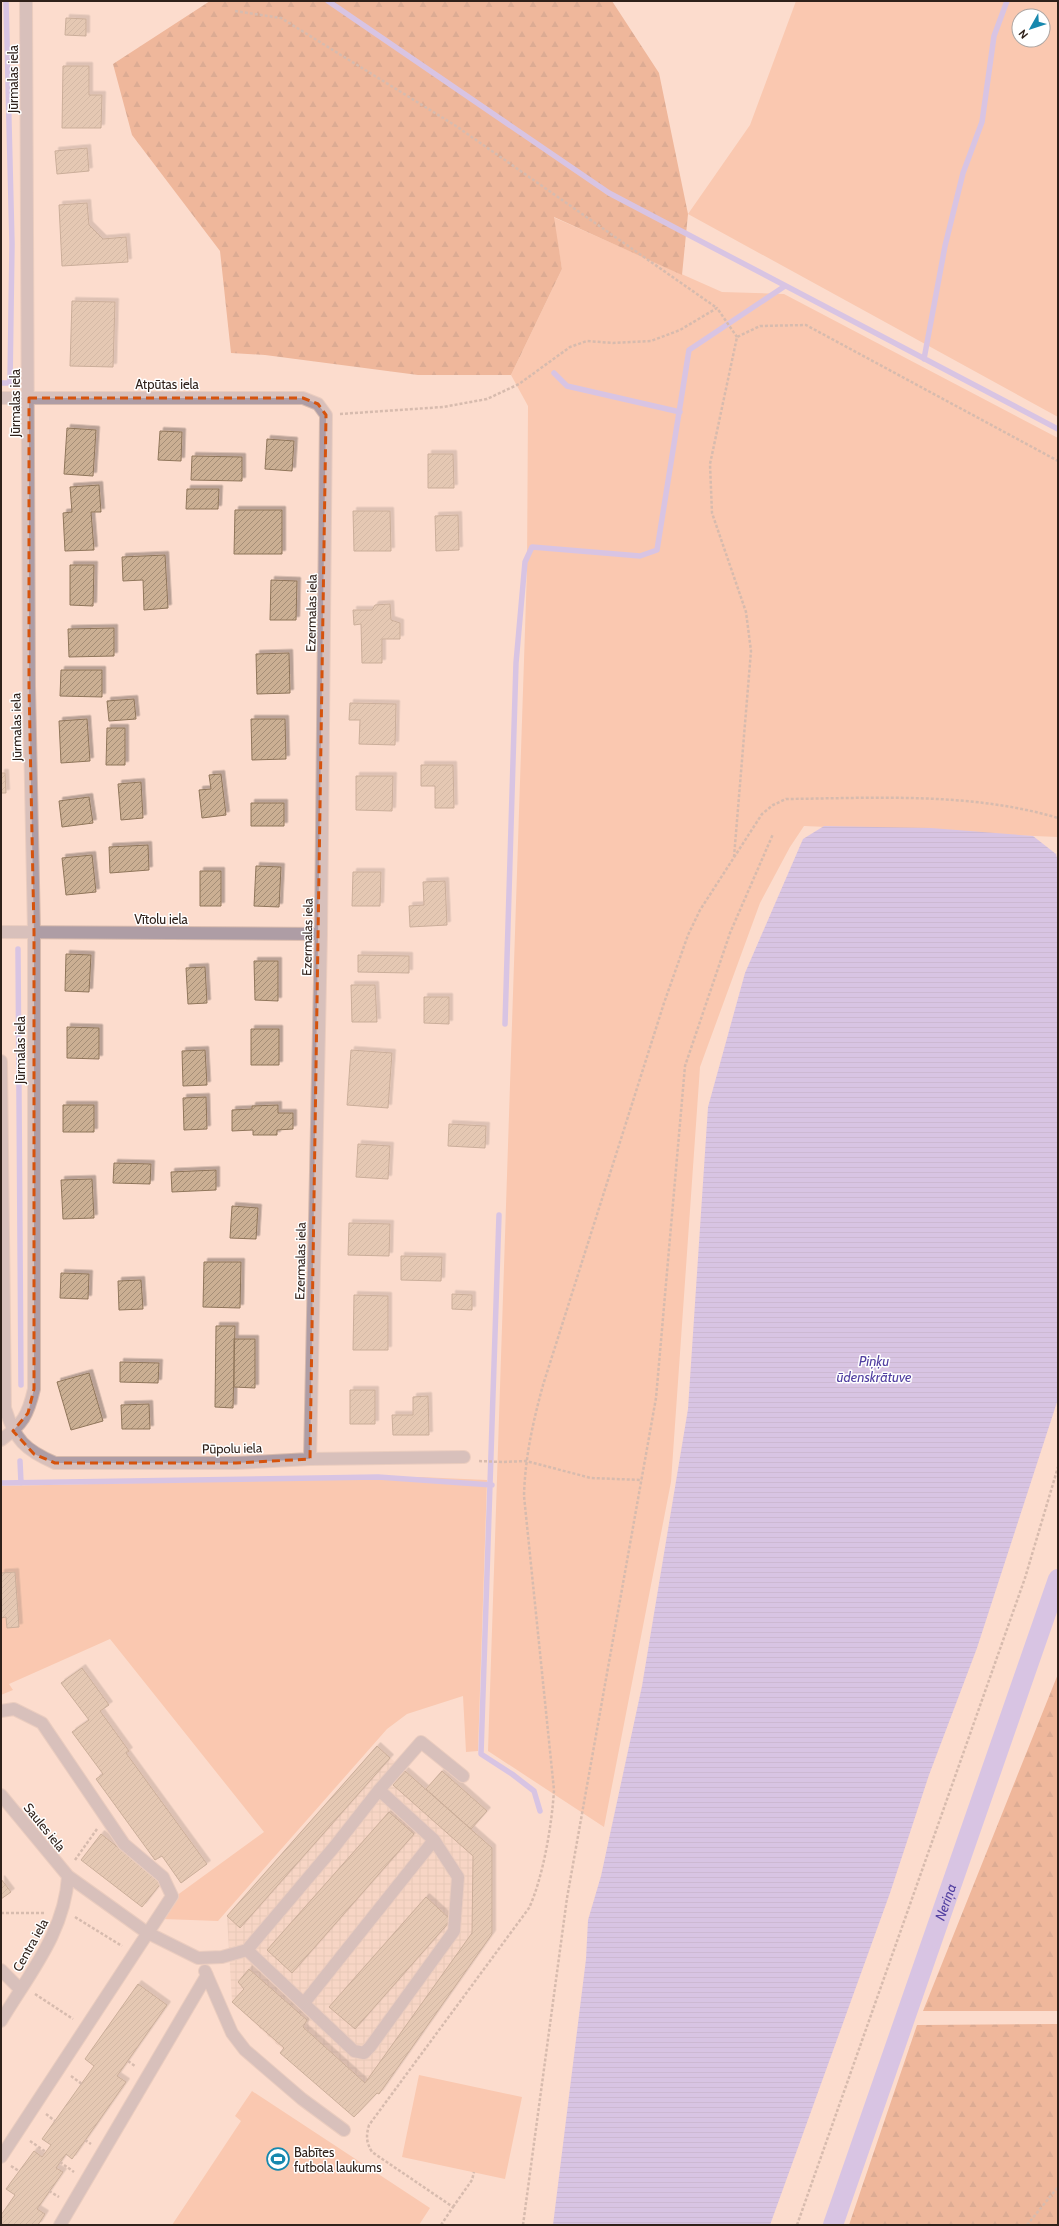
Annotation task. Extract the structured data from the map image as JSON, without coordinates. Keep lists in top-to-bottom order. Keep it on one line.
{"streets":{"street":["Jūrmalas iela","Atpūtas iela","Ezermalas iela","Vītolu iela","Pūpolu iela","Saules iela","Centra iela"]},"crossings":[["Jūrmalas iela","Atpūtas iela"],["Jūrmalas iela","Vītolu iela"],["Jūrmalas iela","Pūpolu iela"],["Atpūtas iela","Ezermalas iela"],["Ezermalas iela","Vītolu iela"],["Ezermalas iela","Pūpolu iela"],["Saules iela","Centra iela"]],"water":["Piņķu ūdenskrātuve","Neriņa"],"places":{"sports":["Babītes futbola laukums"]},"north":"bottom left"}
